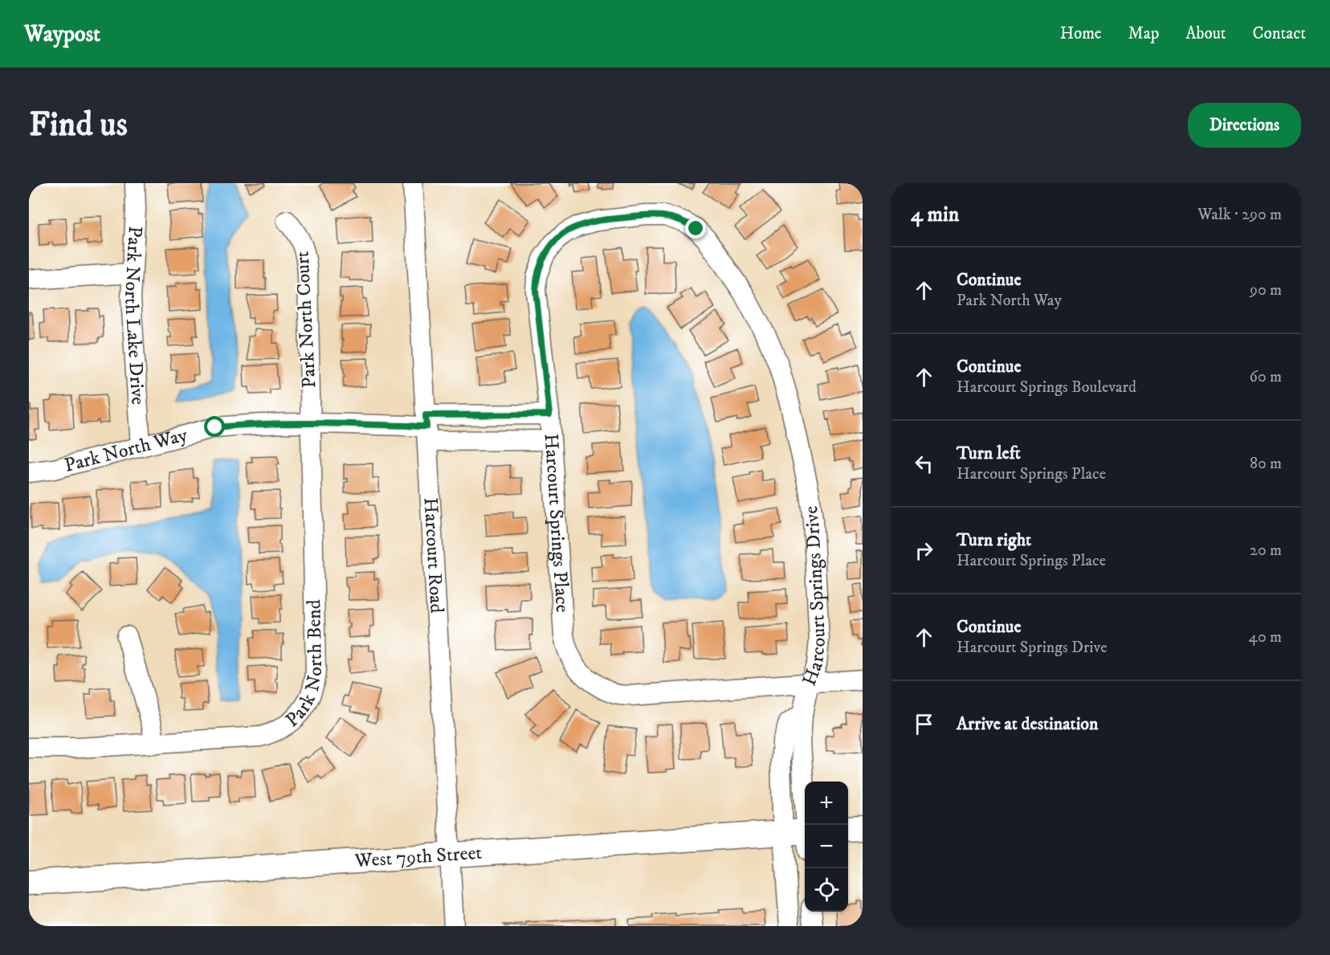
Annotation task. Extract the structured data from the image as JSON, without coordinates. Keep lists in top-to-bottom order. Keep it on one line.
{"streets":{"main road":["West 79th Street"],"street":["Park North Lake Drive","Park North Court","Park North Way","Harcourt Springs Place","Harcourt Road","Harcourt Springs Drive","Park North Bend"]},"crossings":[["Park North Lake Drive","Park North Way"],["Park North Court","Park North Way"],["Park North Court","Park North Bend"],["Park North Way","Harcourt Road"],["Park North Way","Park North Bend"],["Harcourt Springs Place","Harcourt Springs Drive"],["Harcourt Road","West 79th Street"],["Harcourt Springs Drive","West 79th Street"]],"page":{"header":"Waypost","nav":["Home","Map","About","Contact"],"buttons":"Directions","title":"Find us","heading":["4 min","Walk · 290 m"],"list":[["Continue","Park North Way","90 m"],["Continue","Harcourt Springs Boulevard","60 m"],["Turn left","Harcourt Springs Place","80 m"],["Turn right","Harcourt Springs Place","20 m"],["Continue","Harcourt Springs Drive","40 m"],"Arrive at destination"],"map_buttons":["+","−"]}}
